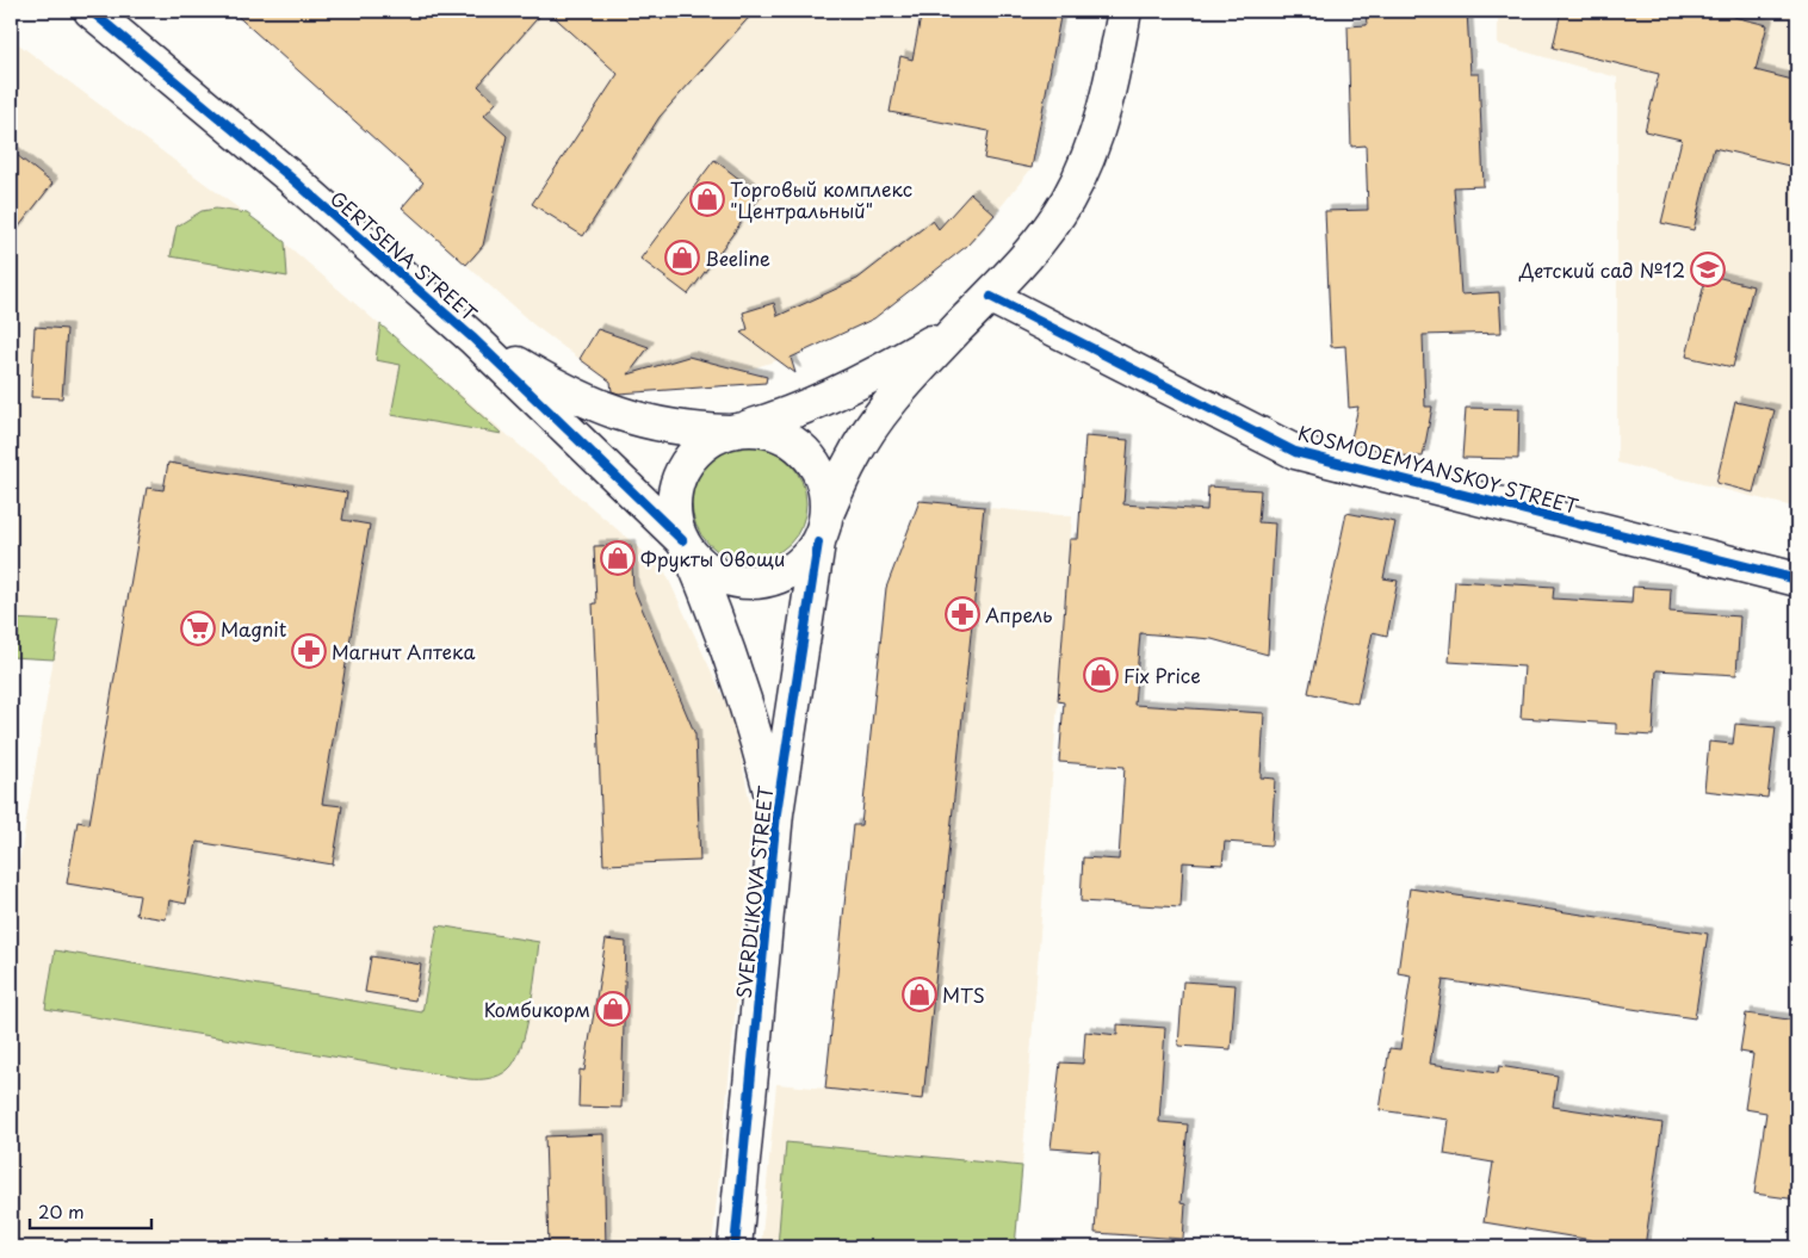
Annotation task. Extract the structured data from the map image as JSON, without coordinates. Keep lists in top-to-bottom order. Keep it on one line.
{"streets":{"street":["GERTSENA STREET","KOSMODEMYANSKOY STREET","SVERDLIKOVA STREET"]},"crossings":[["GERTSENA STREET","SVERDLIKOVA STREET"],["KOSMODEMYANSKOY STREET","SVERDLIKOVA STREET"]],"places":{"shop":["Торговый комплекс \"Центральный\"","Beeline","Фрукты Овощи","Fix Price","MTS","Комбикорм"],"school or university":["Детский сад №12"],"pharmacy":["Апрель","Магнит Аптека"],"supermarket":["Magnit"]},"scale_bar":"20 m"}
